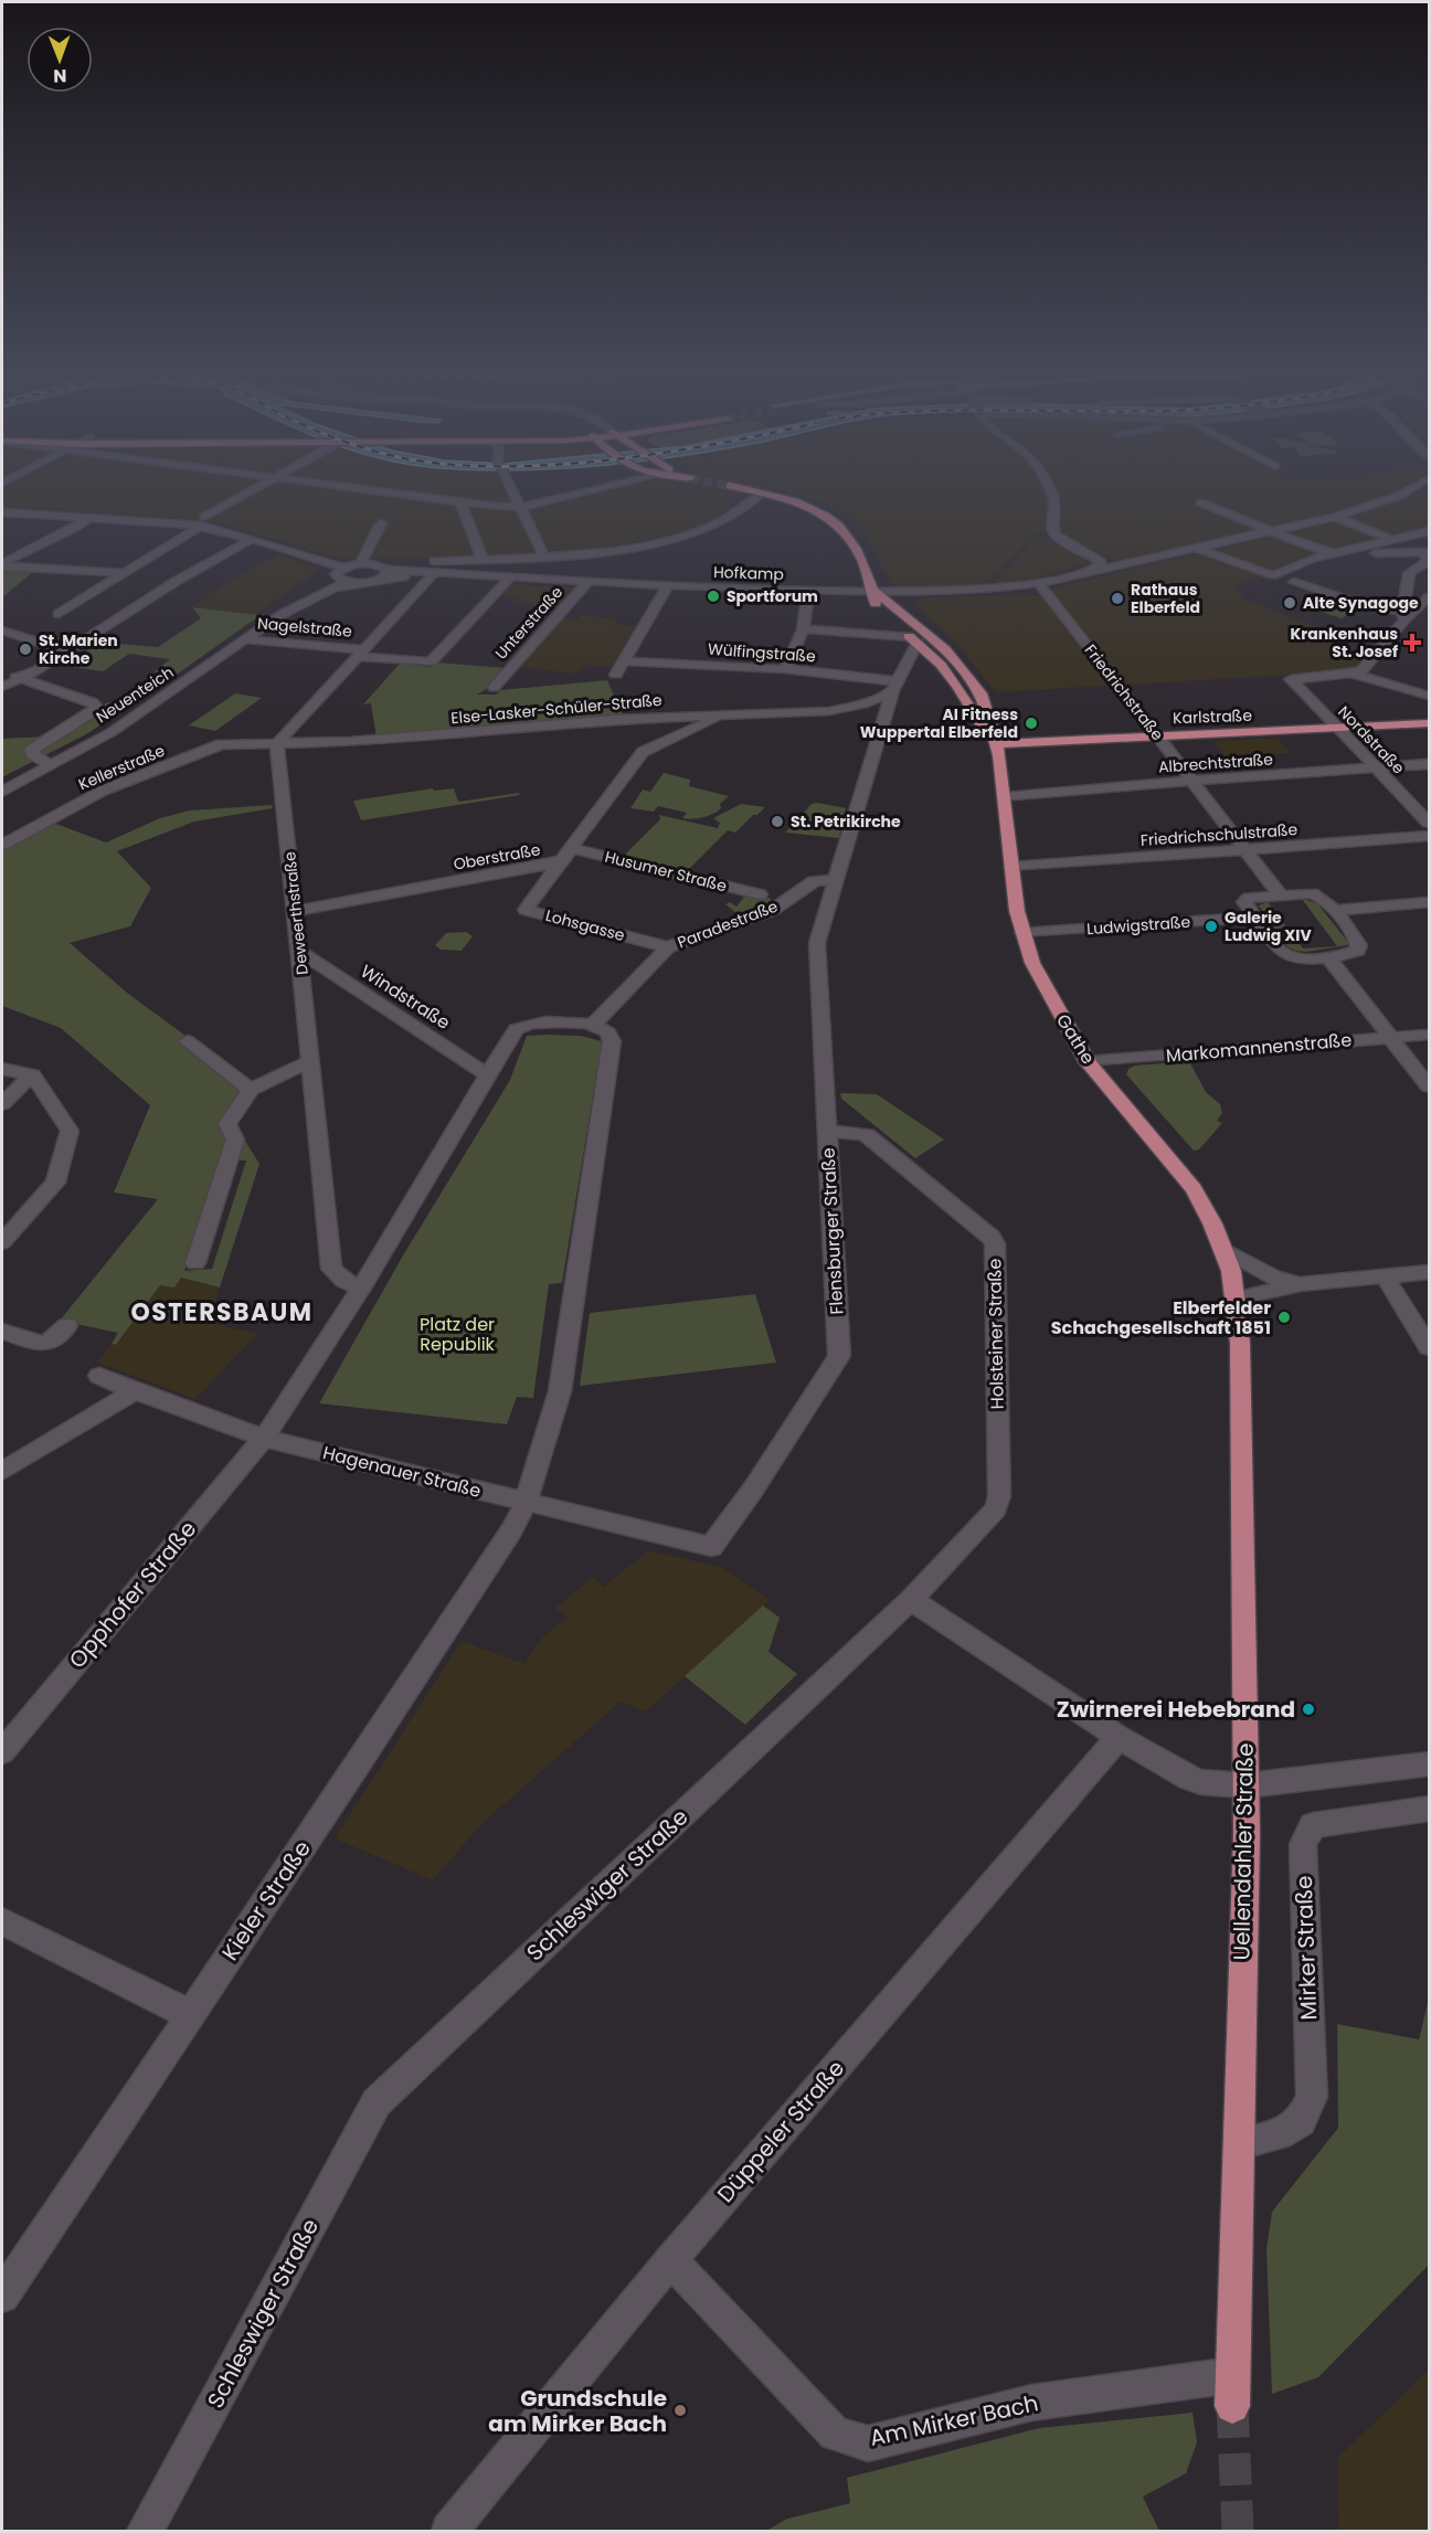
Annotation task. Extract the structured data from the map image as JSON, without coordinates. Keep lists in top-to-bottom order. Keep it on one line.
{"streets":{"main road":["Karlstraße","Gathe","Uellendahler Straße"],"street":["Hofkamp","Unterstraße","Nagelstraße","Wülfingstraße","Friedrichstraße","Neuenteich","Else-Lasker-Schüler-Straße","Nordstraße","Albrechtstraße","Kellerstraße","Friedrichschulstraße","Oberstraße","Husumer Straße","Deweerthstraße","Paradestraße","Lohsgasse","Ludwigstraße","Windstraße","Markomannenstraße","Flensburger Straße","Holsteiner Straße","Hagenauer Straße","Opphofer Straße","Schleswiger Straße","Kieler Straße","Mirker Straße","Düppeler Straße","Am Mirker Bach"]},"crossings":[["Hofkamp","Unterstraße"],["Hofkamp","Nagelstraße"],["Hofkamp","Friedrichstraße"],["Hofkamp","Neuenteich"],["Hofkamp","Gathe"],["Nagelstraße","Neuenteich"],["Wülfingstraße","Else-Lasker-Schüler-Straße"],["Friedrichstraße","Karlstraße"],["Friedrichstraße","Albrechtstraße"],["Friedrichstraße","Friedrichschulstraße"],["Else-Lasker-Schüler-Straße","Kellerstraße"],["Else-Lasker-Schüler-Straße","Deweerthstraße"],["Karlstraße","Nordstraße"],["Karlstraße","Gathe"],["Nordstraße","Albrechtstraße"],["Albrechtstraße","Gathe"],["Friedrichschulstraße","Gathe"],["Oberstraße","Husumer Straße"],["Oberstraße","Deweerthstraße"],["Oberstraße","Lohsgasse"],["Husumer Straße","Lohsgasse"],["Deweerthstraße","Windstraße"],["Paradestraße","Lohsgasse"],["Paradestraße","Flensburger Straße"],["Ludwigstraße","Gathe"],["Gathe","Markomannenstraße"],["Gathe","Uellendahler Straße"],["Flensburger Straße","Holsteiner Straße"],["Flensburger Straße","Hagenauer Straße"],["Holsteiner Straße","Schleswiger Straße"],["Hagenauer Straße","Opphofer Straße"],["Hagenauer Straße","Kieler Straße"],["Uellendahler Straße","Mirker Straße"],["Uellendahler Straße","Am Mirker Bach"],["Düppeler Straße","Am Mirker Bach"]],"districts":["OSTERSBAUM"],"parks":["Platz der Republik"],"places":{"other":["Sportforum","Rathaus Elberfeld","Alte Synagoge","St. Marien Kirche","AI Fitness Wuppertal Elberfeld","St. Petrikirche","Galerie Ludwig XIV","Elberfelder Schachgesellschaft 1851","Zwirnerei Hebebrand","Grundschule am Mirker Bach"],"health":["Krankenhaus St. Josef"]},"north":"bottom"}
